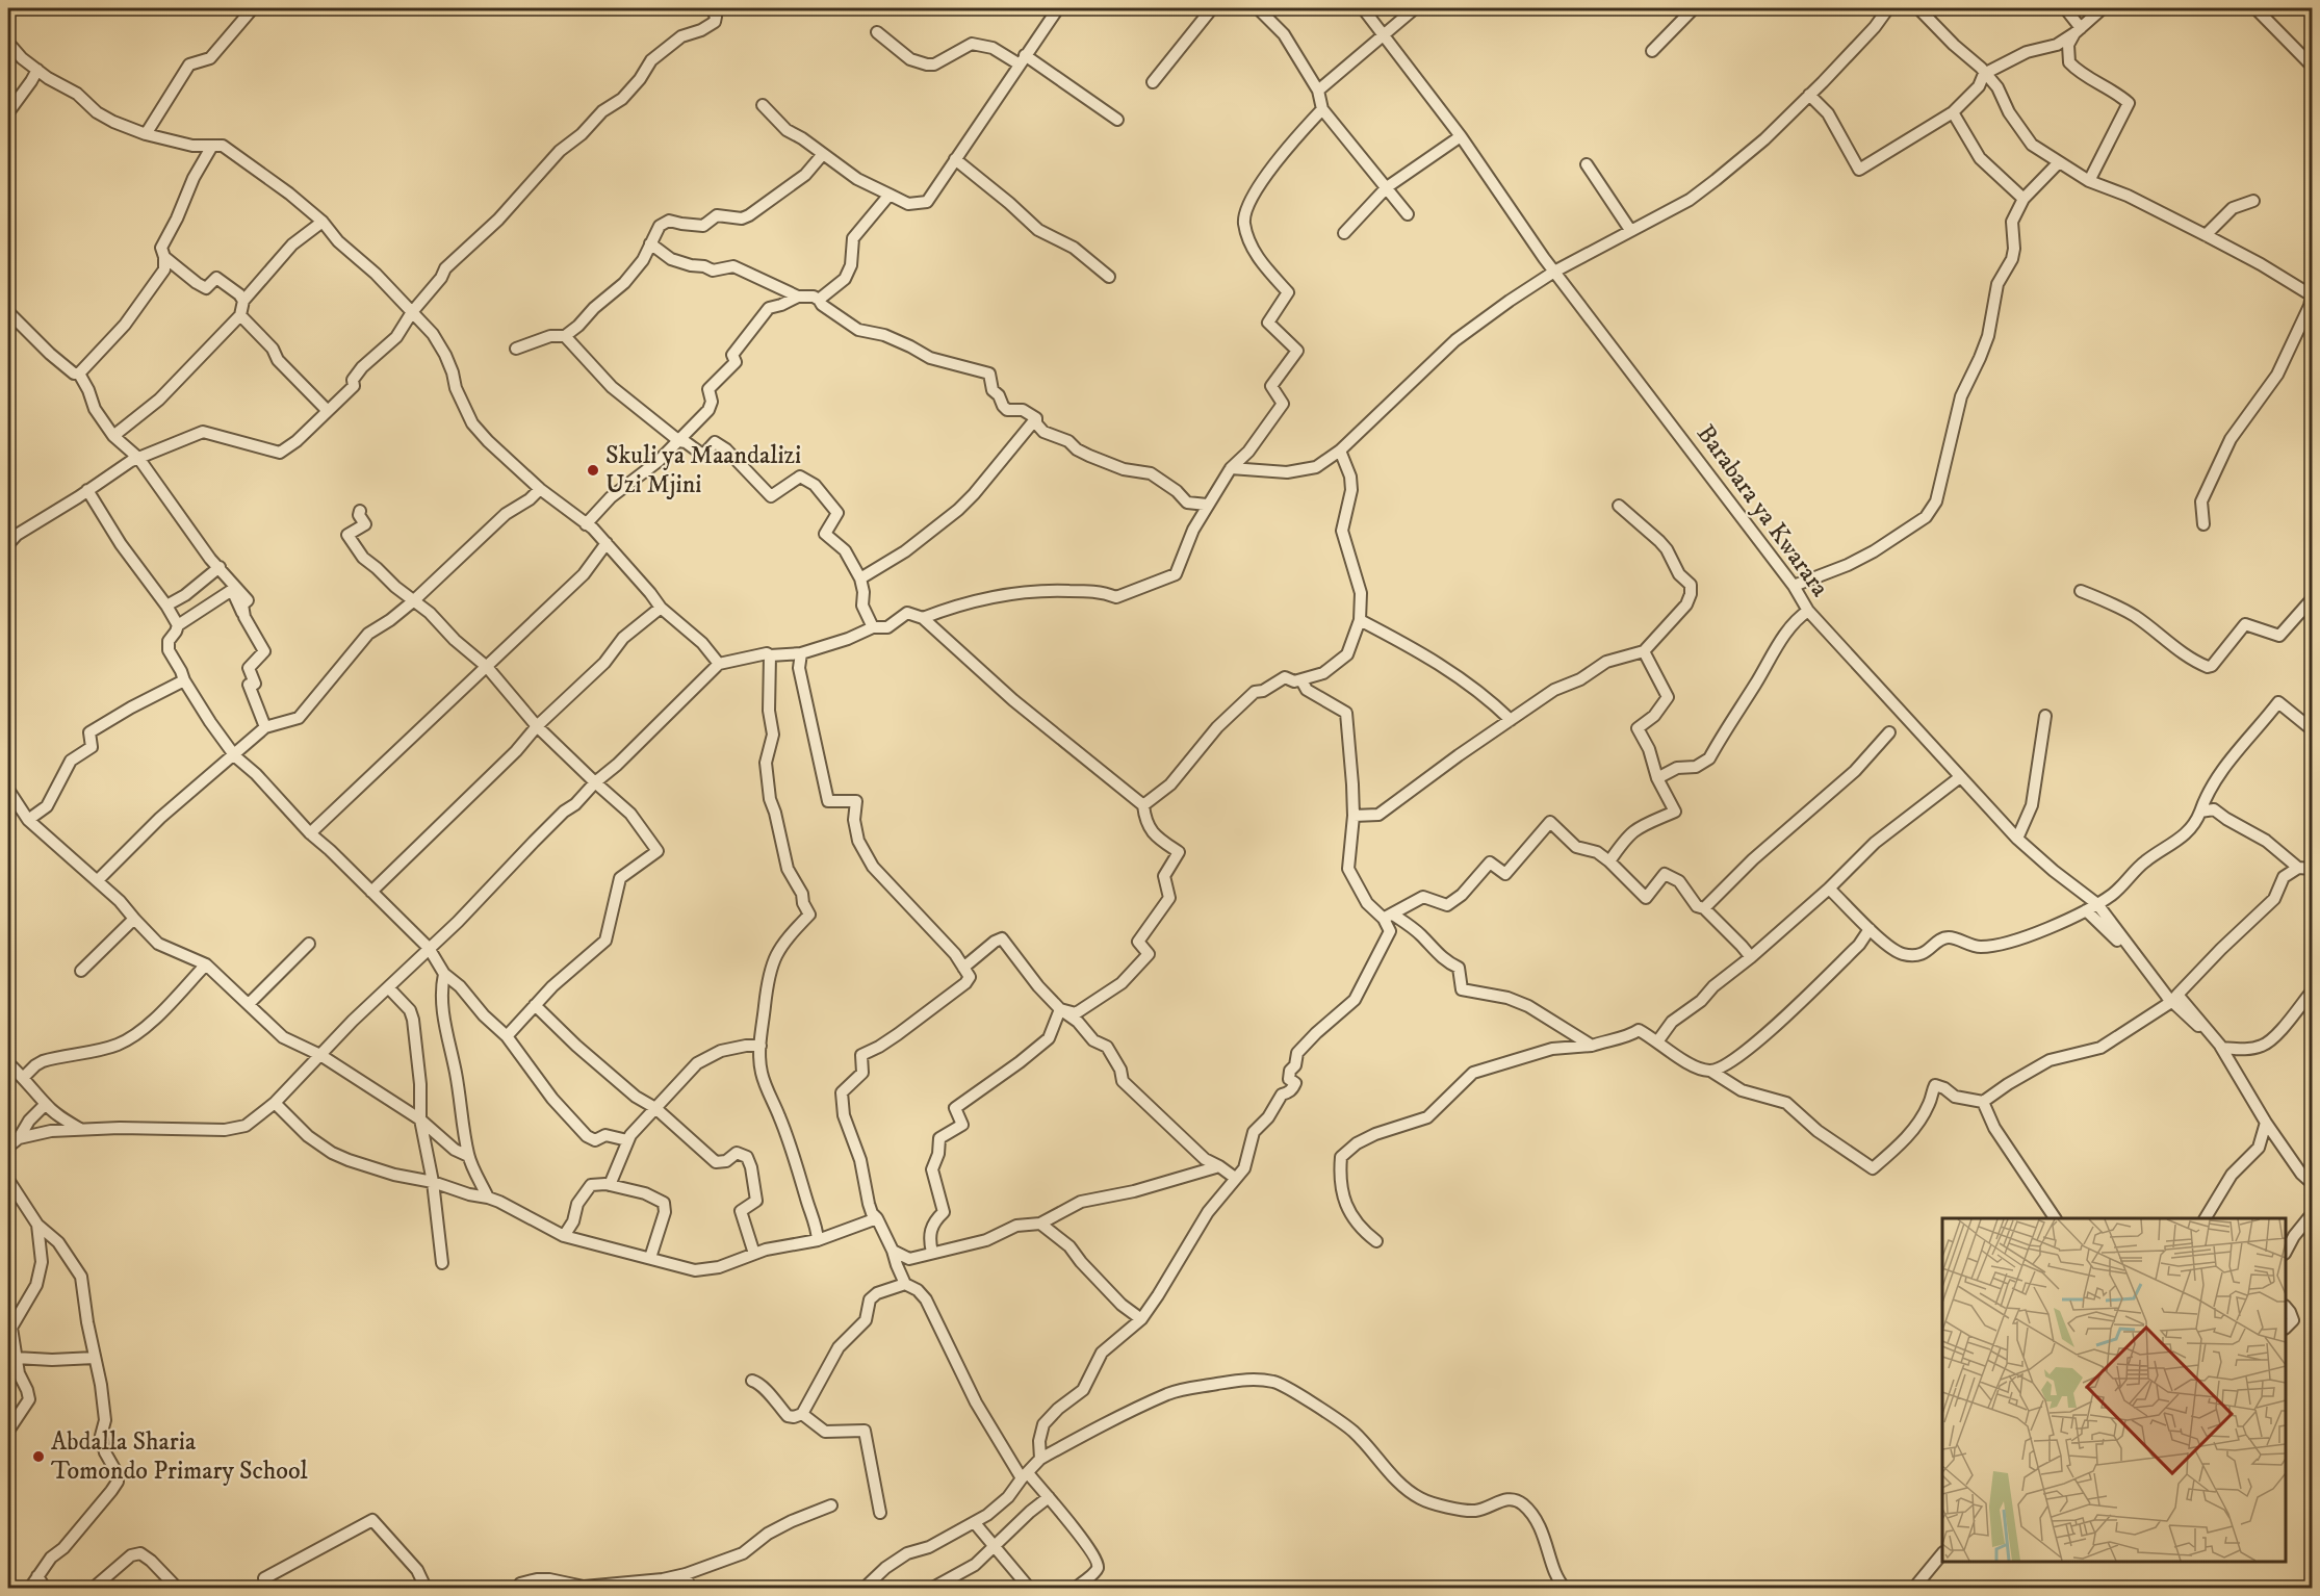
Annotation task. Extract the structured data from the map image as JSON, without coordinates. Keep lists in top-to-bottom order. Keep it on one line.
{"streets":{"street":["Barabara ya Kwarara"]},"places":["Skuli ya Maandalizi Uzi Mjini","Abdalla Sharia Tomondo Primary School"]}
